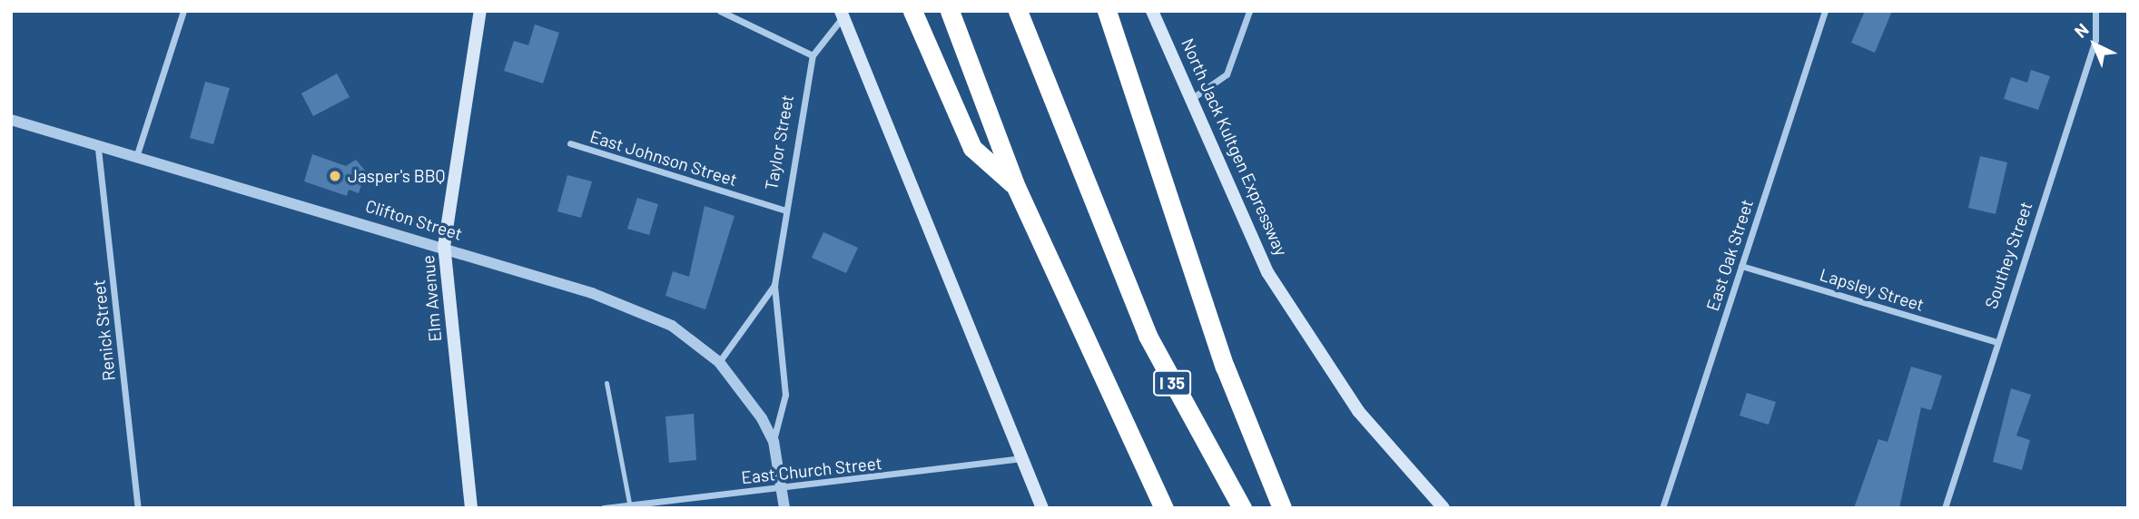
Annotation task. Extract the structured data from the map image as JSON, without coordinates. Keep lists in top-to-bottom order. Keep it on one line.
{"streets":{"highway":["I 35"],"main road":["North Jack Kultgen Expressway","Elm Avenue"],"street":["Taylor Street","East Johnson Street","Clifton Street","East Oak Street","Southey Street","Lapsley Street","Renick Street","East Church Street"]},"crossings":[["Taylor Street","East Johnson Street"],["Taylor Street","Clifton Street"],["Taylor Street","East Church Street"],["Clifton Street","Elm Avenue"],["Clifton Street","Renick Street"],["East Oak Street","Lapsley Street"],["Southey Street","Lapsley Street"]],"places":["Jasper's BBQ"],"north":"top left"}
